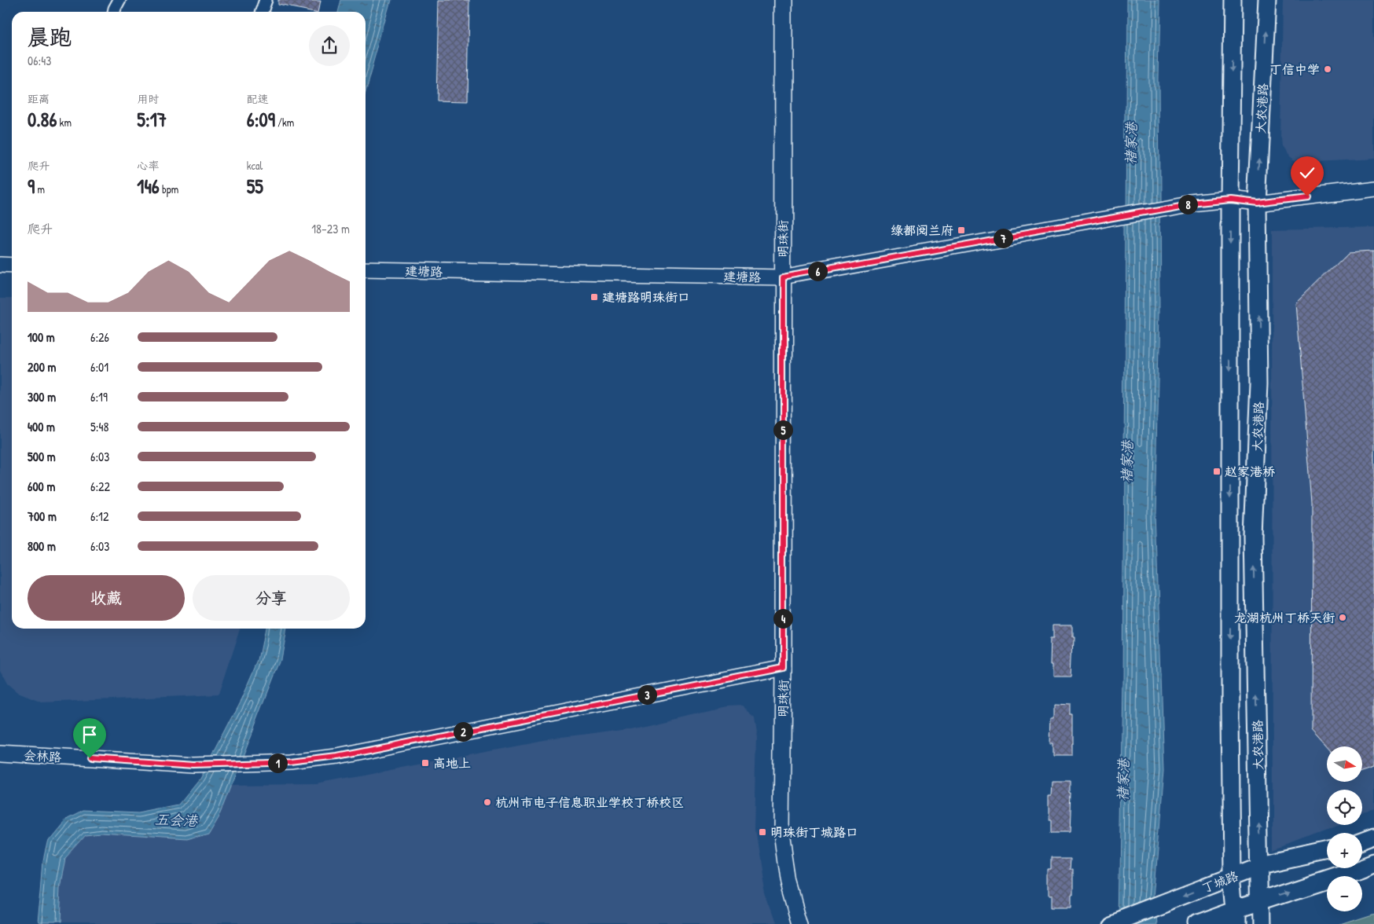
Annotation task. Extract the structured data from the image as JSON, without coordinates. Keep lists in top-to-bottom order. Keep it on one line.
{"streets":{"main road":["大农港路","丁城路"],"street":["明珠街","建塘路","会林路"]},"crossings":[["大农港路","建塘路"],["大农港路","丁城路"],["明珠街","建塘路"],["明珠街","会林路"]],"water":["褚家港","五会港"],"places":{"other":["丁信中学","龙湖杭州丁桥天街","杭州市电子信息职业学校丁桥校区"],"transit":["绿都阅兰府","建塘路明珠街口","赵家港桥","高地上","明珠街丁城路口"]},"north":"right","page":{"heading":["晨跑","06:43"],"stats":[["距离","0.86 km"],["用时","5:17"],["配速","6:09 /km"],["爬升","9 m"],["心率","146 bpm"],["kcal","55"]],"pins":["8","7","6","5","4","3","2","1"],"chart":["爬升","18–23 m"],"list":[{"name":"100 m","note":"6:26"},{"name":"200 m","note":"6:01"},{"name":"300 m","note":"6:19"},{"name":"400 m","note":"5:48"},{"name":"500 m","note":"6:03"},{"name":"600 m","note":"6:22"},{"name":"700 m","note":"6:12"},{"name":"800 m","note":"6:03"}],"buttons":["收藏","分享"],"map_buttons":["+","−"]}}
